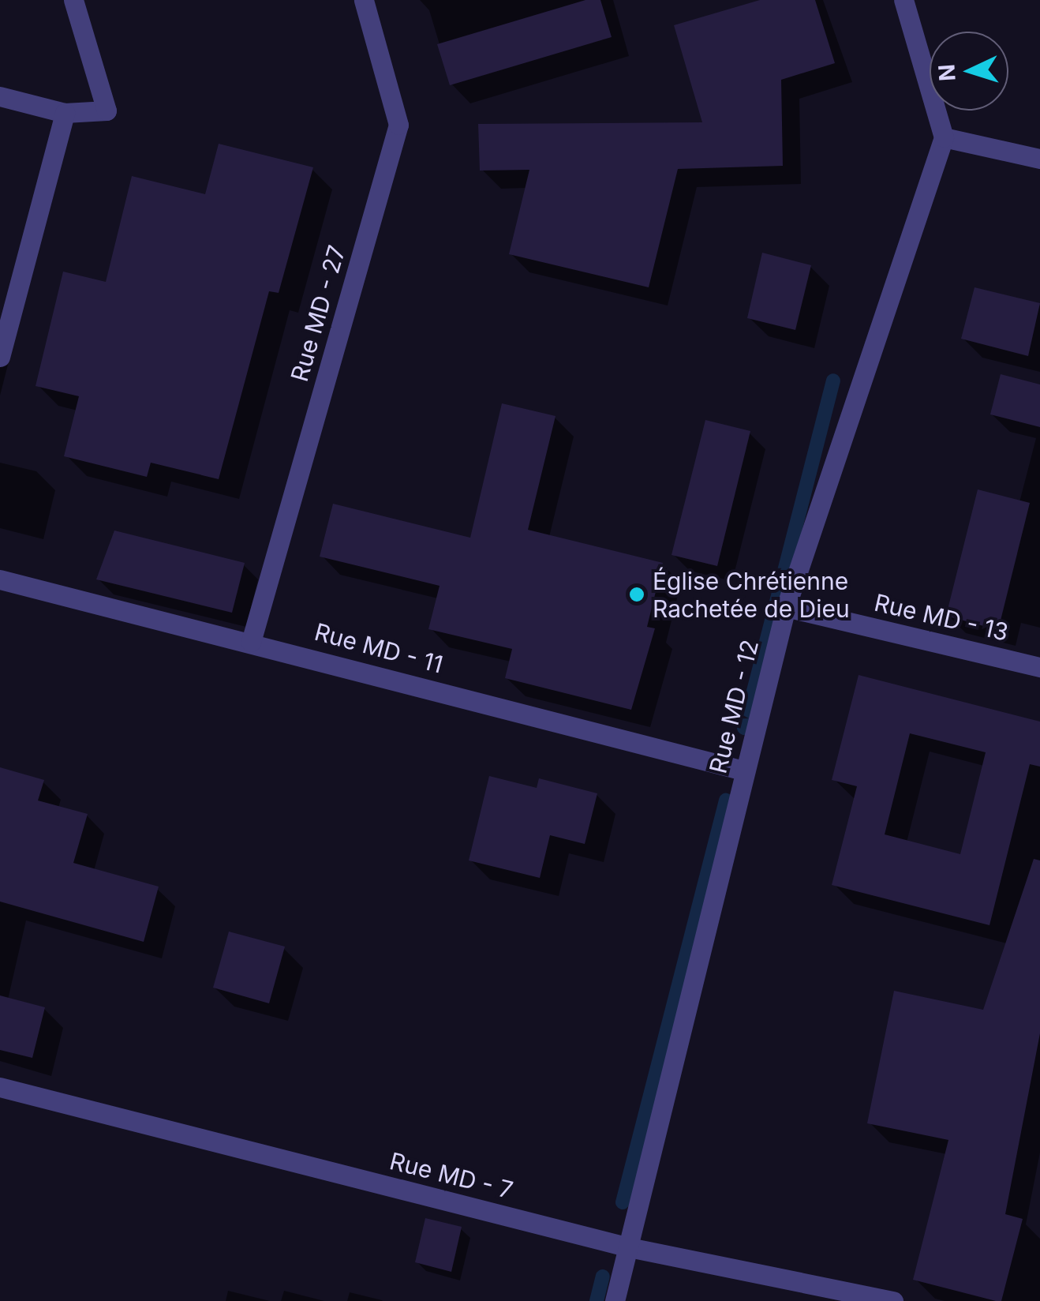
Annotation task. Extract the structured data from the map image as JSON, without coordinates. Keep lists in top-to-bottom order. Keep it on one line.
{"streets":{"street":["Rue MD - 27","Rue MD - 13","Rue MD - 11","Rue MD - 12","Rue MD - 7"]},"crossings":[["Rue MD - 27","Rue MD - 11"],["Rue MD - 13","Rue MD - 12"],["Rue MD - 11","Rue MD - 12"],["Rue MD - 12","Rue MD - 7"]],"places":["Église Chrétienne Rachetée de Dieu"],"north":"left"}
